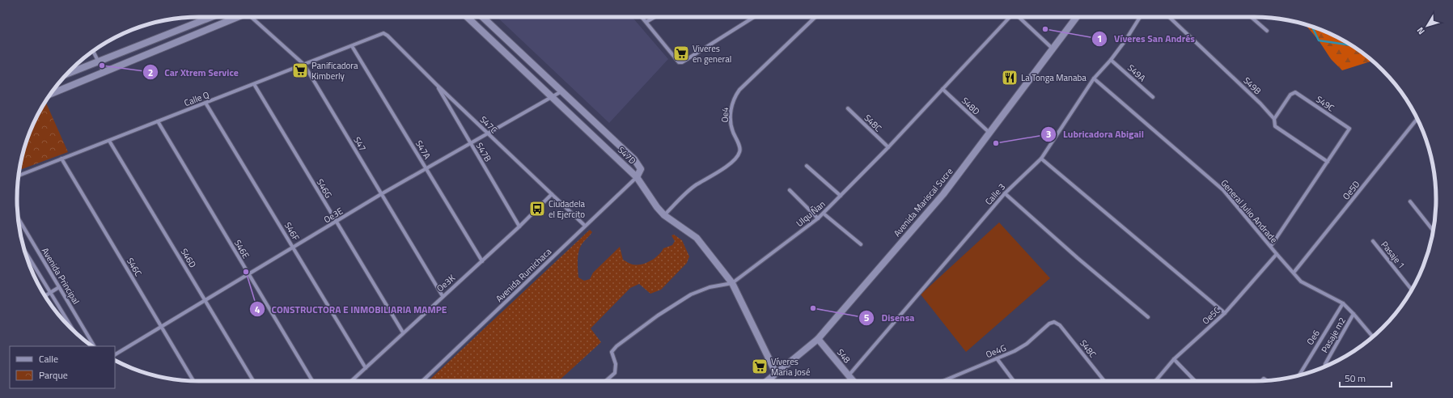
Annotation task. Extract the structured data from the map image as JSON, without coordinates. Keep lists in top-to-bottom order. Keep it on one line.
{"streets":{"street":["S49A","S49B","Calle Q","S49C","S48D","Oe4","S48C","S47C","S47","S47A","S47B","S47D","S46G","Oe5D","Calle 3","Avenida Mariscal Sucre","General Julio Andrade","Ulqu Ñan","Oe3E","S46F","S46E","Pasaje 1","S46D","S46C","Avenida Rumichaca","Avenida Principal","Oe3K","Oe5C","Pasaje m2","Oe6","Oe4G","S48"]},"crossings":[["S49A","Calle 3"],["S49B","S49C"],["Calle Q","S47C"],["Calle Q","S47"],["Calle Q","S47A"],["Calle Q","S46G"],["Calle Q","S46F"],["Calle Q","S46E"],["Calle Q","S46D"],["Calle Q","S46C"],["S48D","Avenida Mariscal Sucre"],["S48D","Ulqu Ñan"],["S48C","Ulqu Ñan"],["S48C","Oe4G"],["S47C","S47B"],["S47C","Oe3E"],["S47C","Avenida Rumichaca"],["S47C","Oe3K"],["S47","Oe3E"],["S47","Oe3K"],["S47A","Oe3E"],["S47A","Oe3K"],["S47B","Oe3E"],["S47B","Oe3K"],["S47D","Oe3E"],["S47D","Avenida Rumichaca"],["S46G","Oe3E"],["S46G","Oe3K"],["Oe5D","General Julio Andrade"],["Calle 3","General Julio Andrade"],["Calle 3","S48"],["Avenida Mariscal Sucre","S48"],["General Julio Andrade","Oe5C"],["General Julio Andrade","Pasaje m2"],["General Julio Andrade","Oe6"],["Oe3E","S46F"],["Oe3E","S46E"],["Oe3E","S46D"],["Oe3E","S46C"],["S46F","Oe3K"]],"places":{"other":["Víveres San Andrés","Car Xtrem Service","Lubricadora Abigail","CONSTRUCTORA E INMOBILIARIA MAMPE","Disensa"],"supermarket":["Viveres en general","Panificadora Kimberly","Víveres Maria José"],"restaurant":["La Tonga Manaba"],"bus stop":["Ciudadela el Ejercito"]},"legend":["Calle","Parque"],"scale_bar":"50 m","north":"bottom left"}
